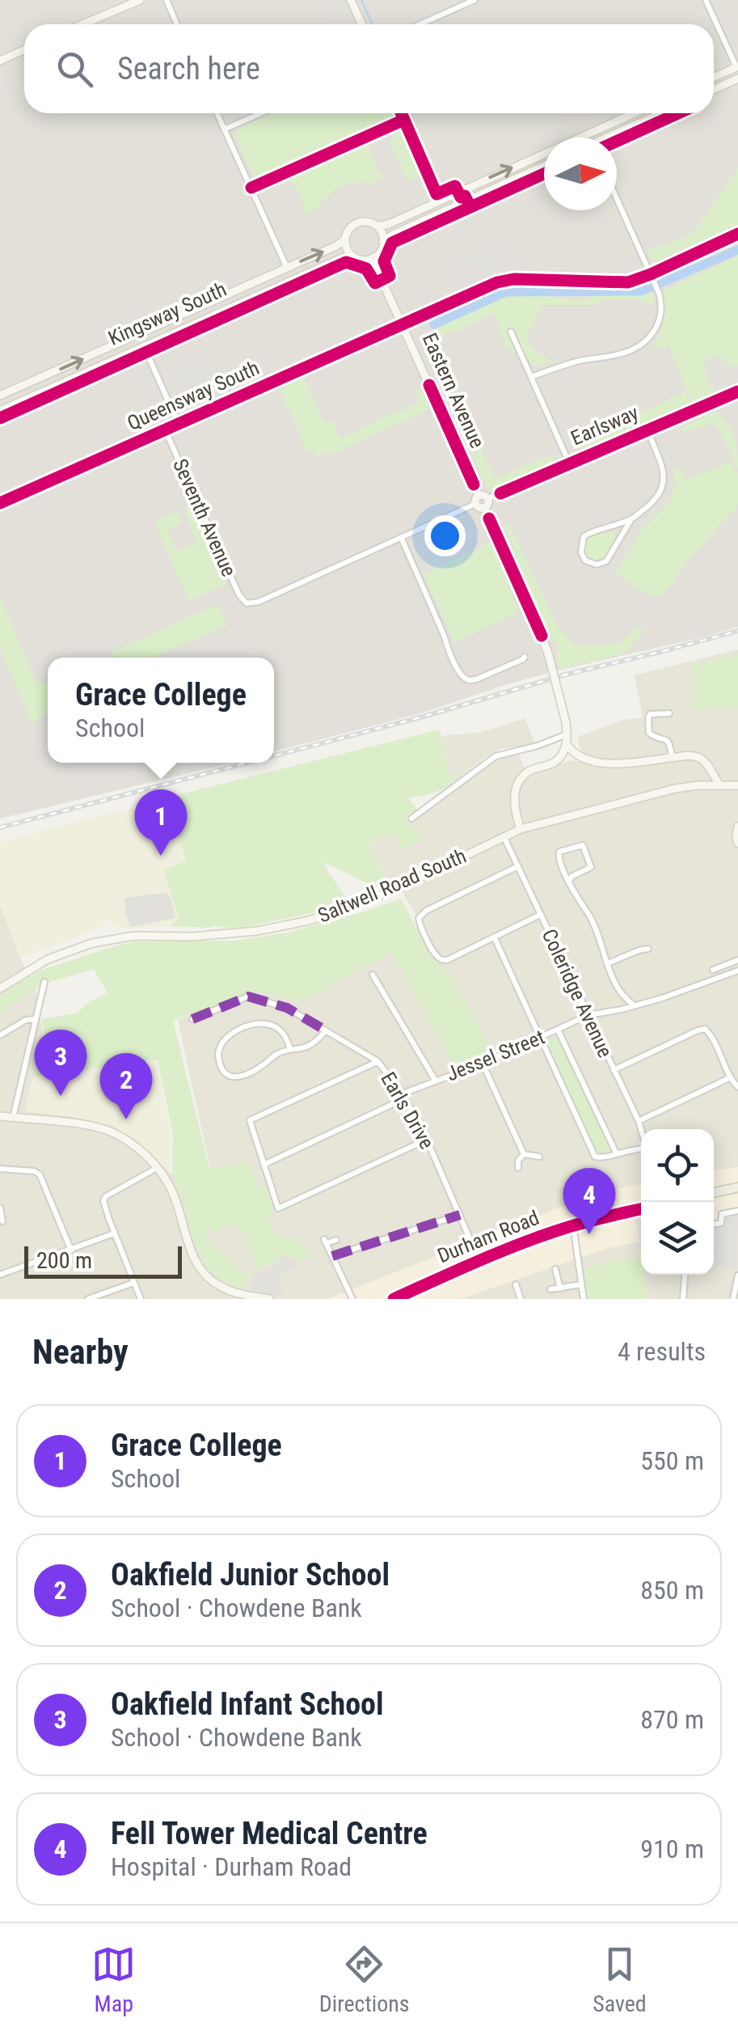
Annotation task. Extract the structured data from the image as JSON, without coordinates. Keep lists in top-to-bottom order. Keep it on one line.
{"streets":{"main road":["Durham Road"],"street":["Kingsway South","Eastern Avenue","Queensway South","Earlsway","Seventh Avenue","Saltwell Road South","Coleridge Avenue","Jessel Street","Earls Drive"]},"crossings":[["Kingsway South","Eastern Avenue"],["Eastern Avenue","Queensway South"],["Eastern Avenue","Earlsway"],["Queensway South","Seventh Avenue"],["Saltwell Road South","Coleridge Avenue"],["Coleridge Avenue","Jessel Street"],["Jessel Street","Earls Drive"],["Earls Drive","Durham Road"]],"scale_bar":"200 m","north":"right","page":{"search":"Search here","popup":["Grace College","School"],"pins":["1","3","2","4"],"scale":"200 m","heading":["Nearby","4 results"],"list":[{"mark":"1","name":"Grace College","note":"School","value":"550 m"},{"mark":"2","name":"Oakfield Junior School","note":"School · Chowdene Bank","value":"850 m"},{"mark":"3","name":"Oakfield Infant School","note":"School · Chowdene Bank","value":"870 m"},{"mark":"4","name":"Fell Tower Medical Centre","note":"Hospital · Durham Road","value":"910 m"}],"nav":["Map","Directions","Saved"]}}
